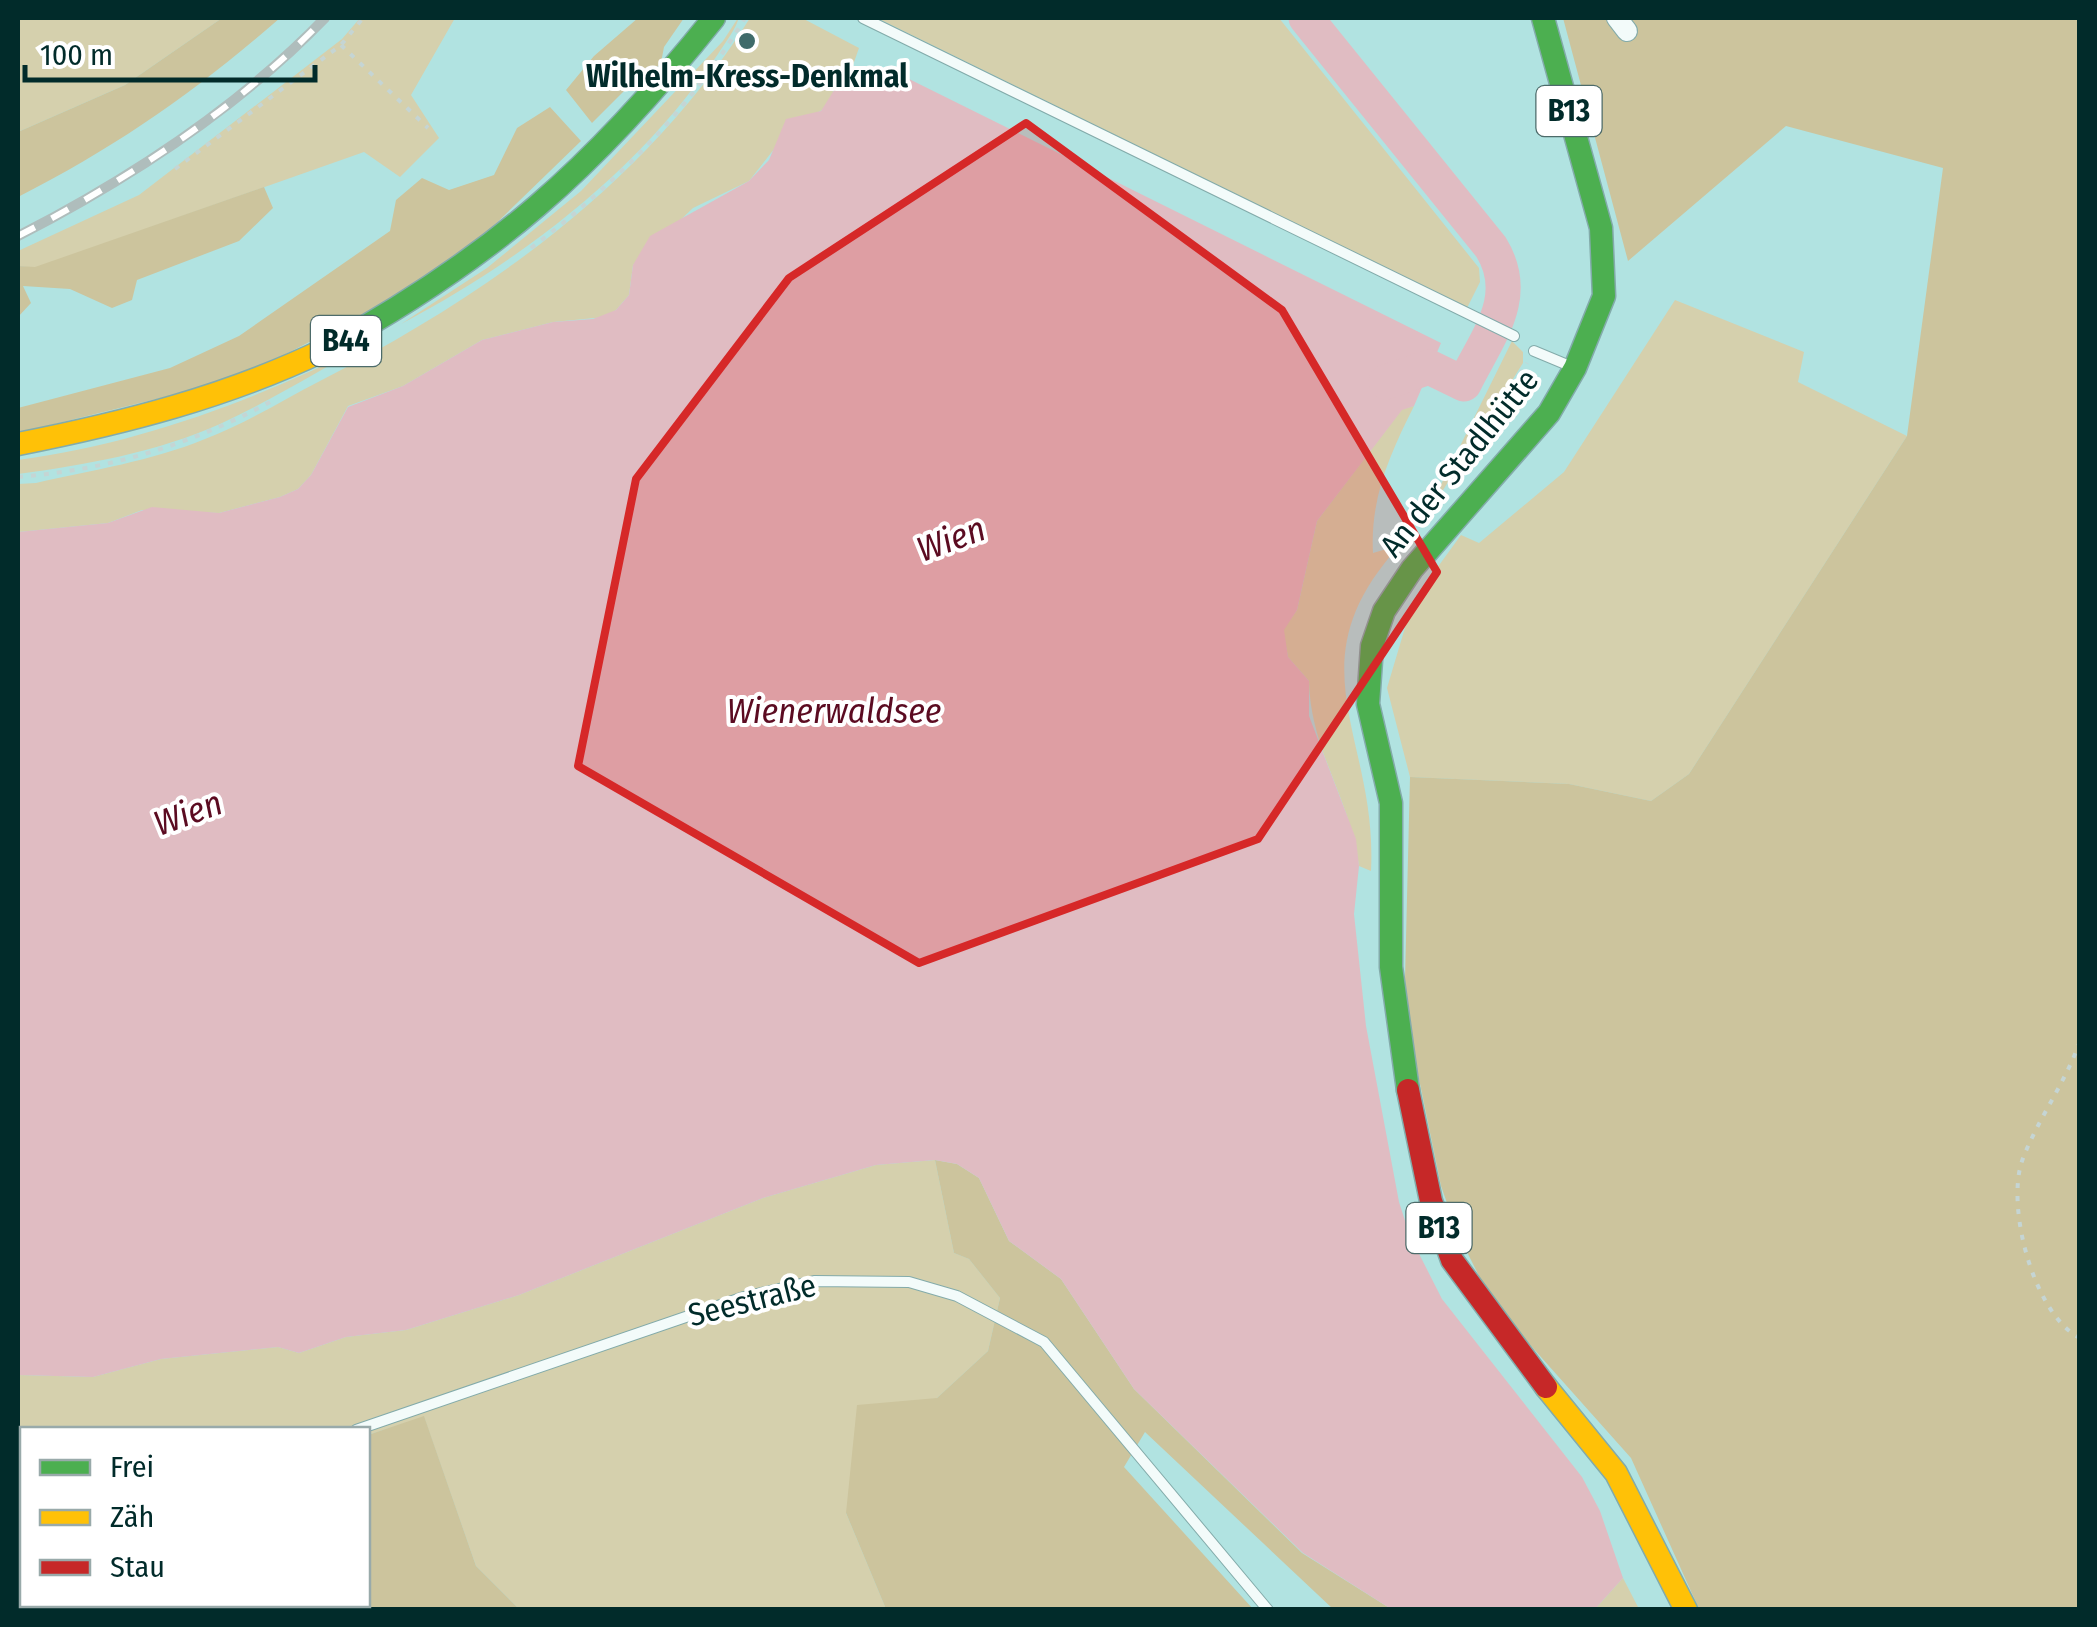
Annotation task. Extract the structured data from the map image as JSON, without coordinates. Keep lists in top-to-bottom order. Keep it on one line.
{"streets":{"main road":["B13","B44","An der Stadlhütte"],"lane":["Seestraße"]},"water":["Wien","Wienerwaldsee"],"places":["Wilhelm-Kress-Denkmal"],"legend":["Frei","Zäh","Stau"],"scale_bar":"100 m"}
